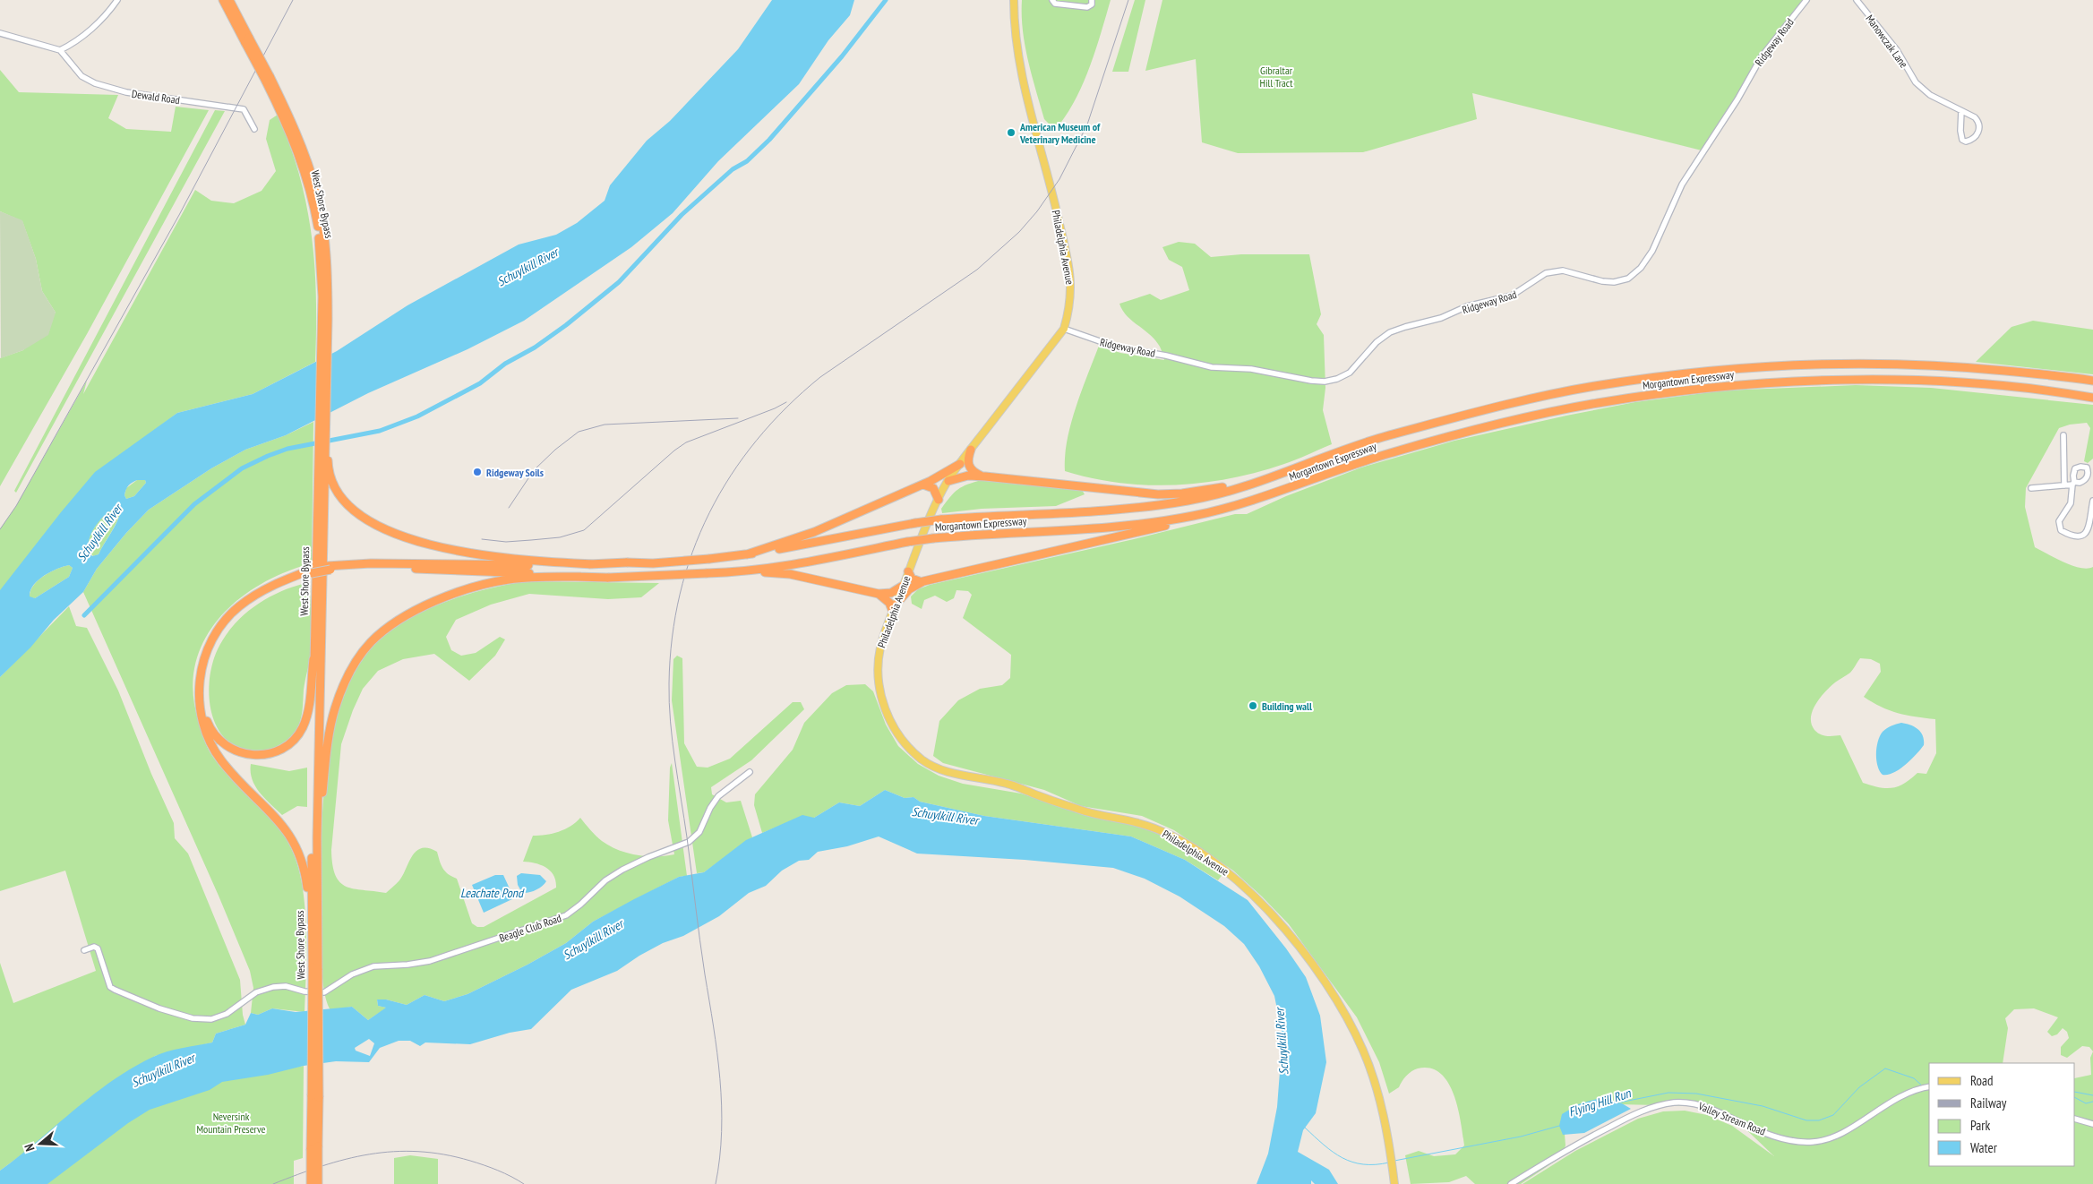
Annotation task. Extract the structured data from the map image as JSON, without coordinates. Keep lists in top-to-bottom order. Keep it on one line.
{"streets":{"highway":["West Shore Bypass","Morgantown Expressway"],"main road":["Philadelphia Avenue"],"street":["Manowczak Lane","Ridgeway Road","Dewald Road","Beagle Club Road","Valley Stream Road"]},"crossings":[["Ridgeway Road","Philadelphia Avenue"]],"water":["Schuylkill River","Leachate Pond","Flying Hill Run"],"parks":["Gibraltar Hill Tract","Neversink Mountain Preserve"],"places":["American Museum of Veterinary Medicine","Ridgeway Soils","Building wall"],"legend":["Road","Railway","Park","Water"],"north":"left"}
